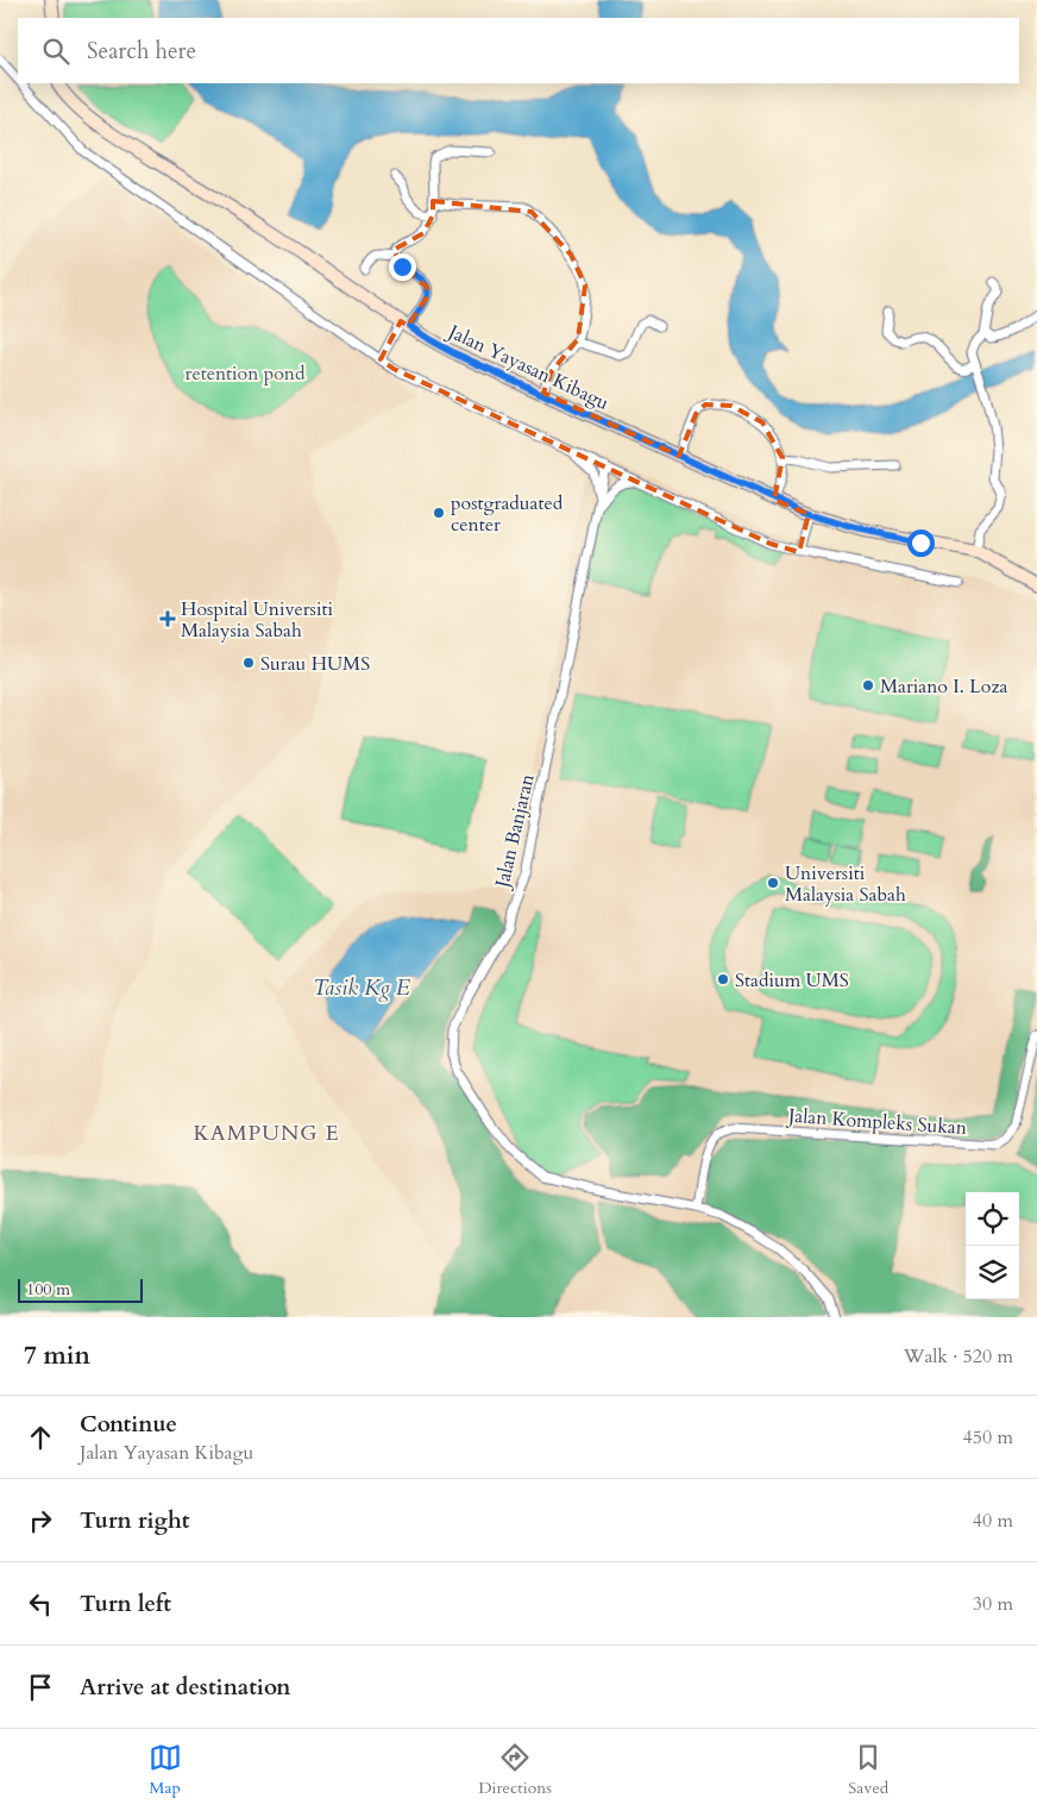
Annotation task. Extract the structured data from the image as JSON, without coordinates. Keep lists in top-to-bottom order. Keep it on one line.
{"streets":{"street":["Jalan Yayasan Kibagu","Jalan Banjaran","Jalan Kompleks Sukan"]},"crossings":[["Jalan Banjaran","Jalan Kompleks Sukan"]],"districts":["KAMPUNG E"],"water":["Tasik Kg E"],"parks":["retention pond"],"places":{"other":["postgraduated center","Surau HUMS","Mariano I. Loza","Universiti Malaysia Sabah","Stadium UMS"],"health":["Hospital Universiti Malaysia Sabah"]},"scale_bar":"100 m","page":{"search":"Search here","scale":"100 m","heading":["7 min","Walk · 520 m"],"list":[["Continue","Jalan Yayasan Kibagu","450 m"],["Turn right","40 m"],["Turn left","30 m"],"Arrive at destination"],"nav":["Map","Directions","Saved"]}}
